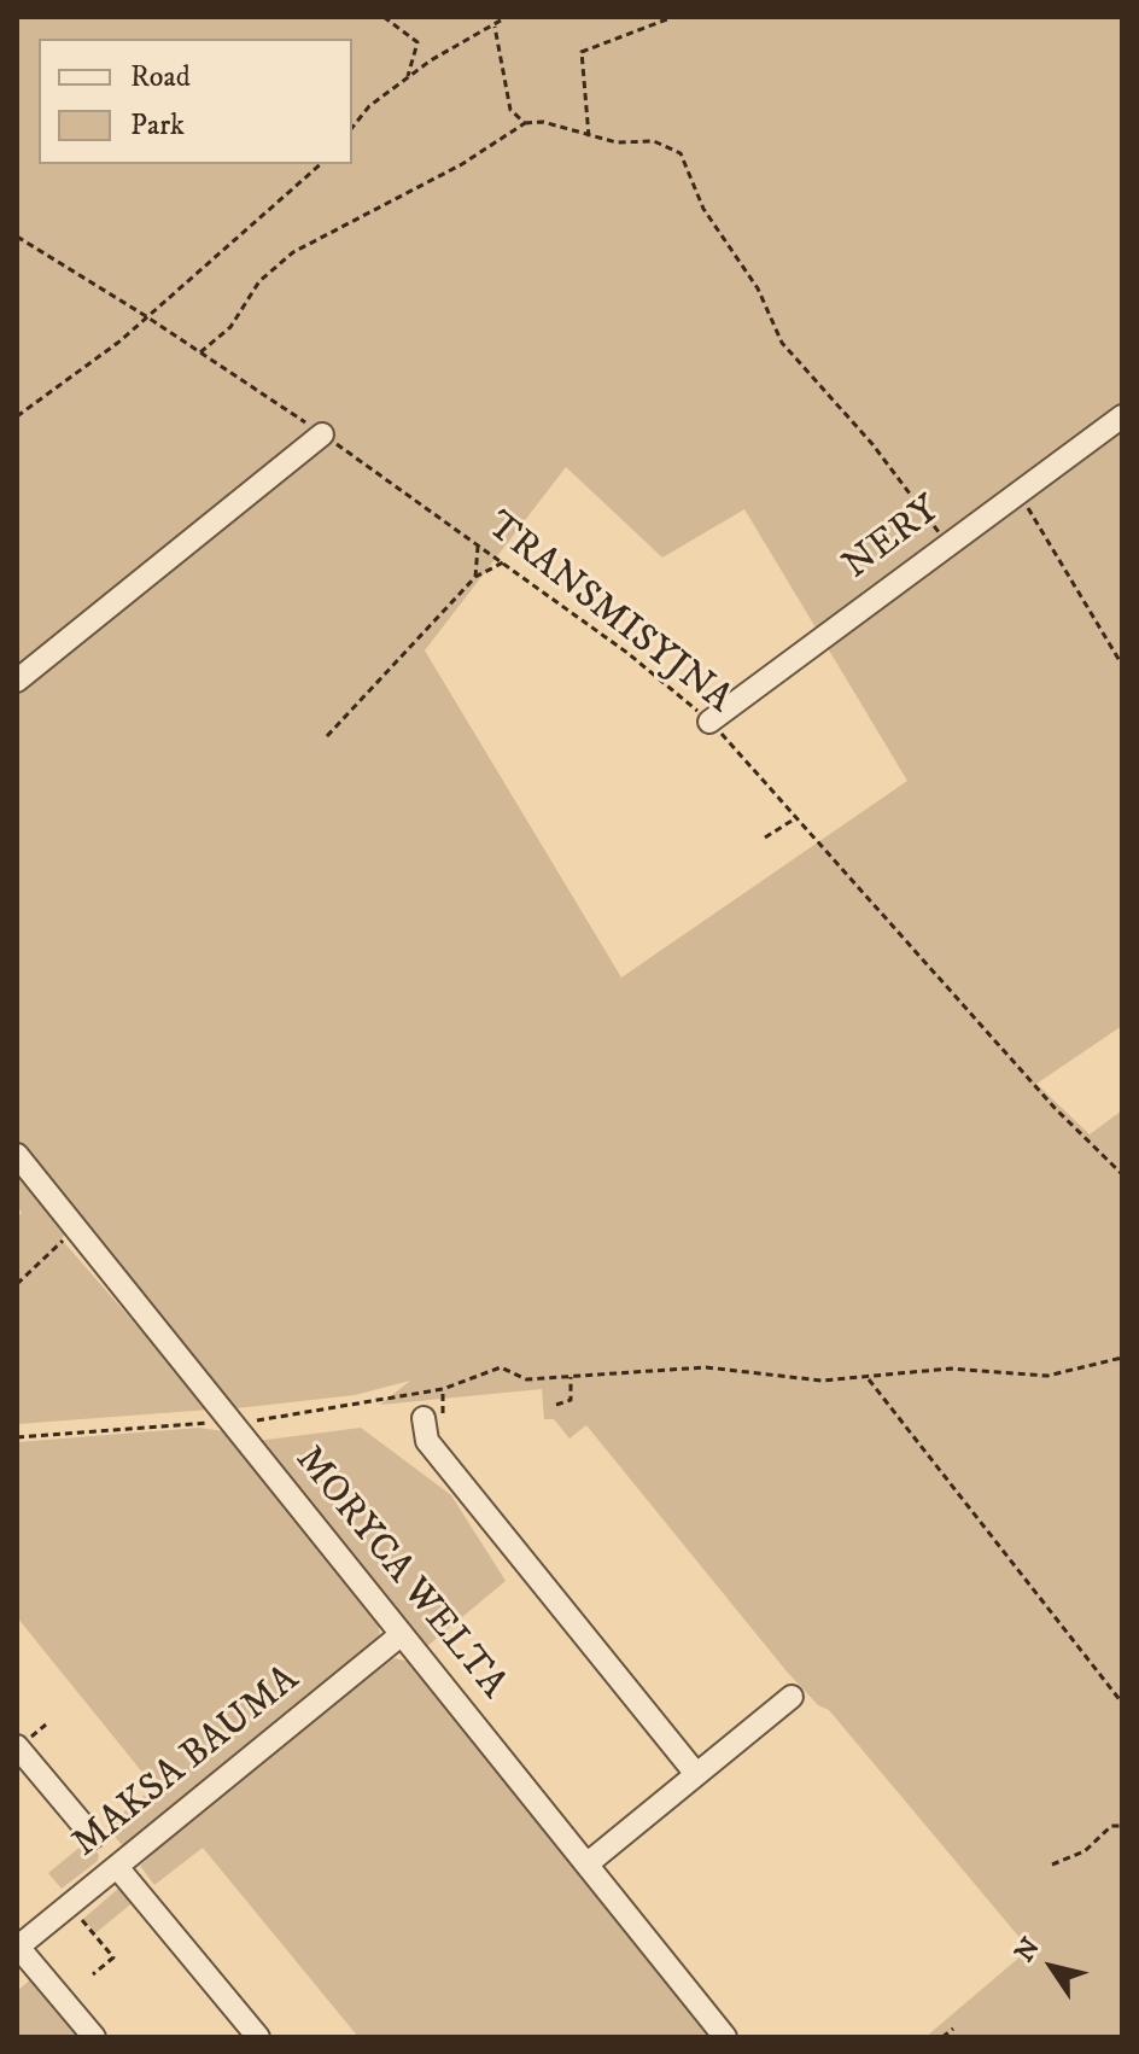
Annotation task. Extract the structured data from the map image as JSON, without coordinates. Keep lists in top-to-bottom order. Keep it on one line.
{"streets":{"street":["NERY","MORYCA WELTA","MAKSA BAUMA"],"path":["TRANSMISYJNA"]},"crossings":[["NERY","TRANSMISYJNA"],["MORYCA WELTA","MAKSA BAUMA"]],"legend":["Road","Park"],"north":"top left"}
